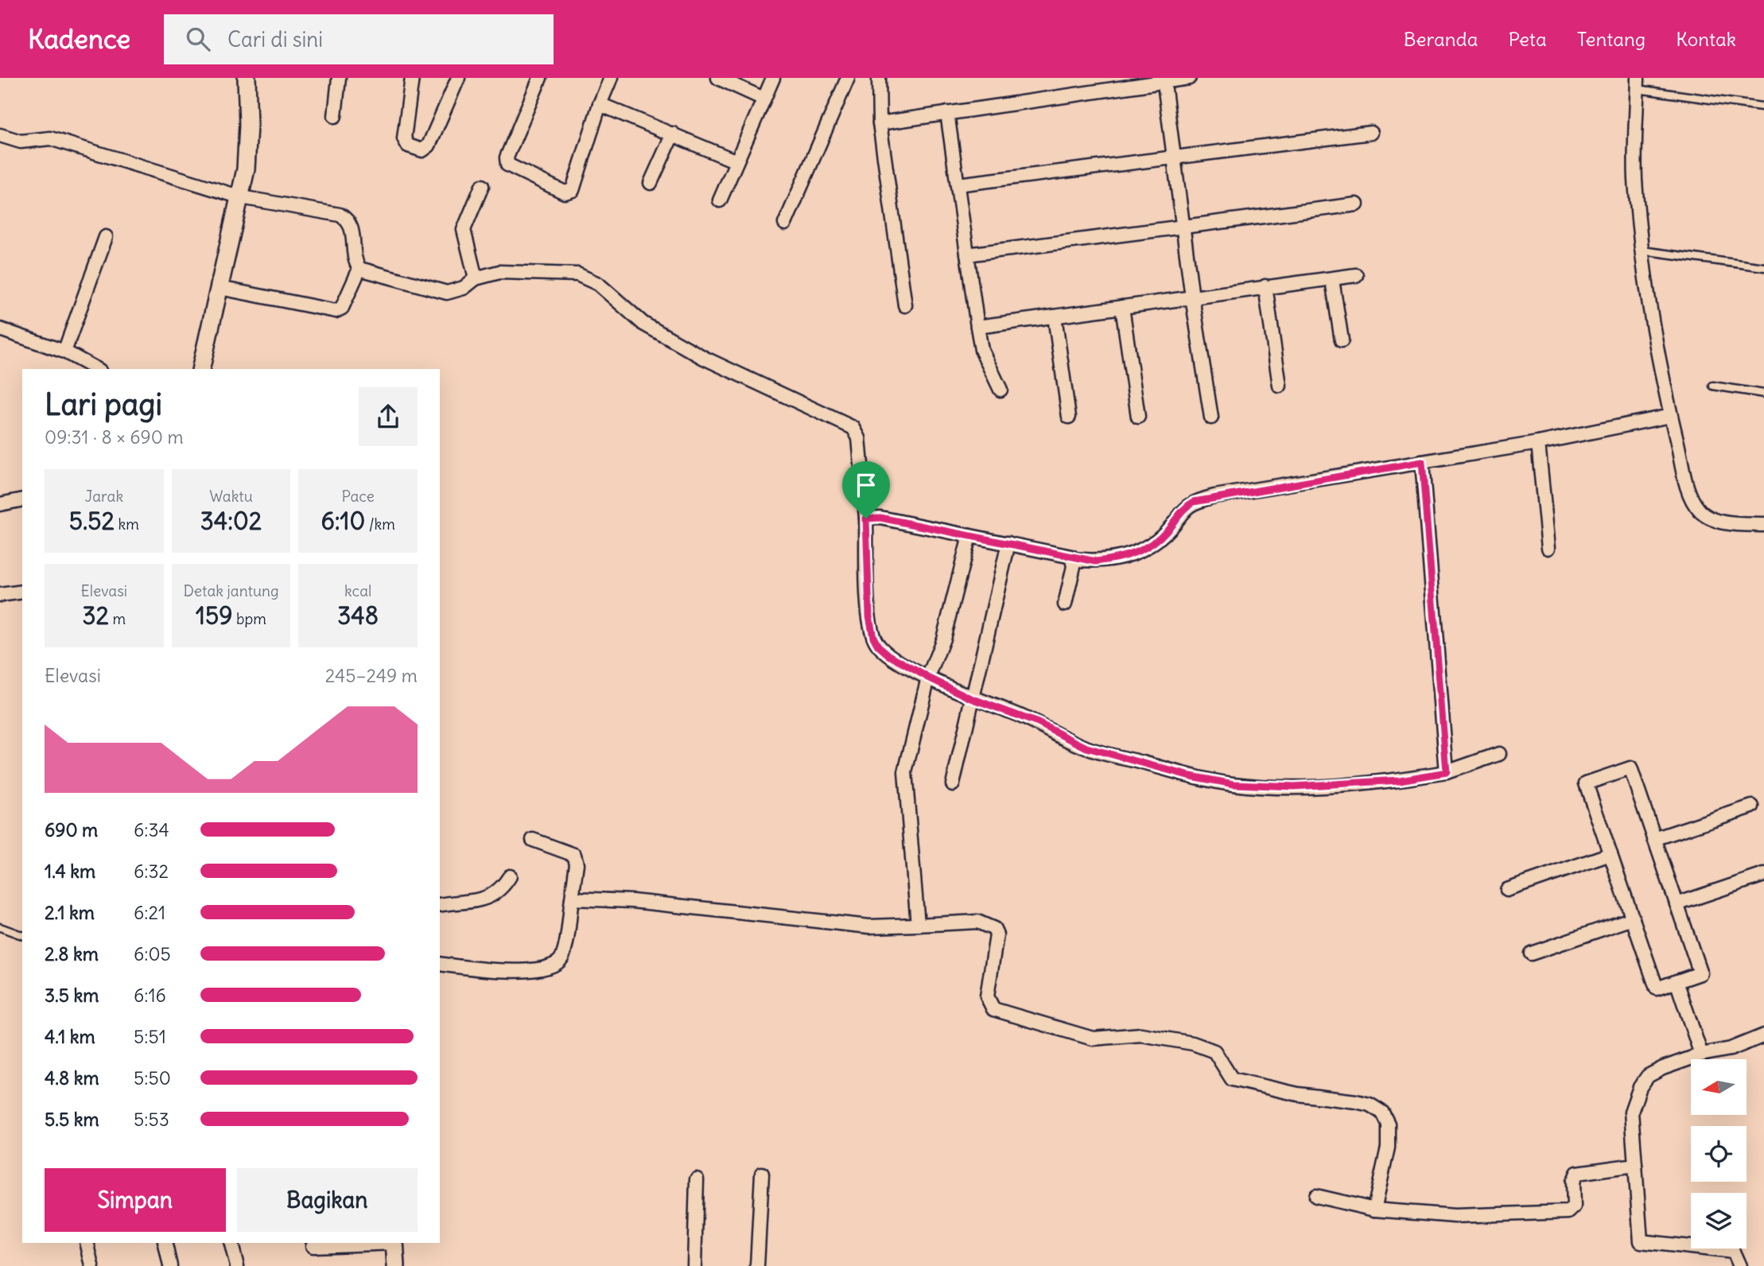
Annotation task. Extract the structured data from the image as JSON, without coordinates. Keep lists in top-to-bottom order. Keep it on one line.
{"north":"left","page":{"header":"Kadence","search":"Cari di sini","nav":["Beranda","Peta","Tentang","Kontak"],"heading":["Lari pagi","09:31 · 8 × 690 m"],"stats":[["Jarak","5.52 km"],["Waktu","34:02"],["Pace","6:10 /km"],["Elevasi","32 m"],["Detak jantung","159 bpm"],["kcal","348"]],"chart":["Elevasi","245–249 m"],"list":[{"name":"690 m","note":"6:34"},{"name":"1.4 km","note":"6:32"},{"name":"2.1 km","note":"6:21"},{"name":"2.8 km","note":"6:05"},{"name":"3.5 km","note":"6:16"},{"name":"4.1 km","note":"5:51"},{"name":"4.8 km","note":"5:50"},{"name":"5.5 km","note":"5:53"}],"buttons":["Simpan","Bagikan"]}}
